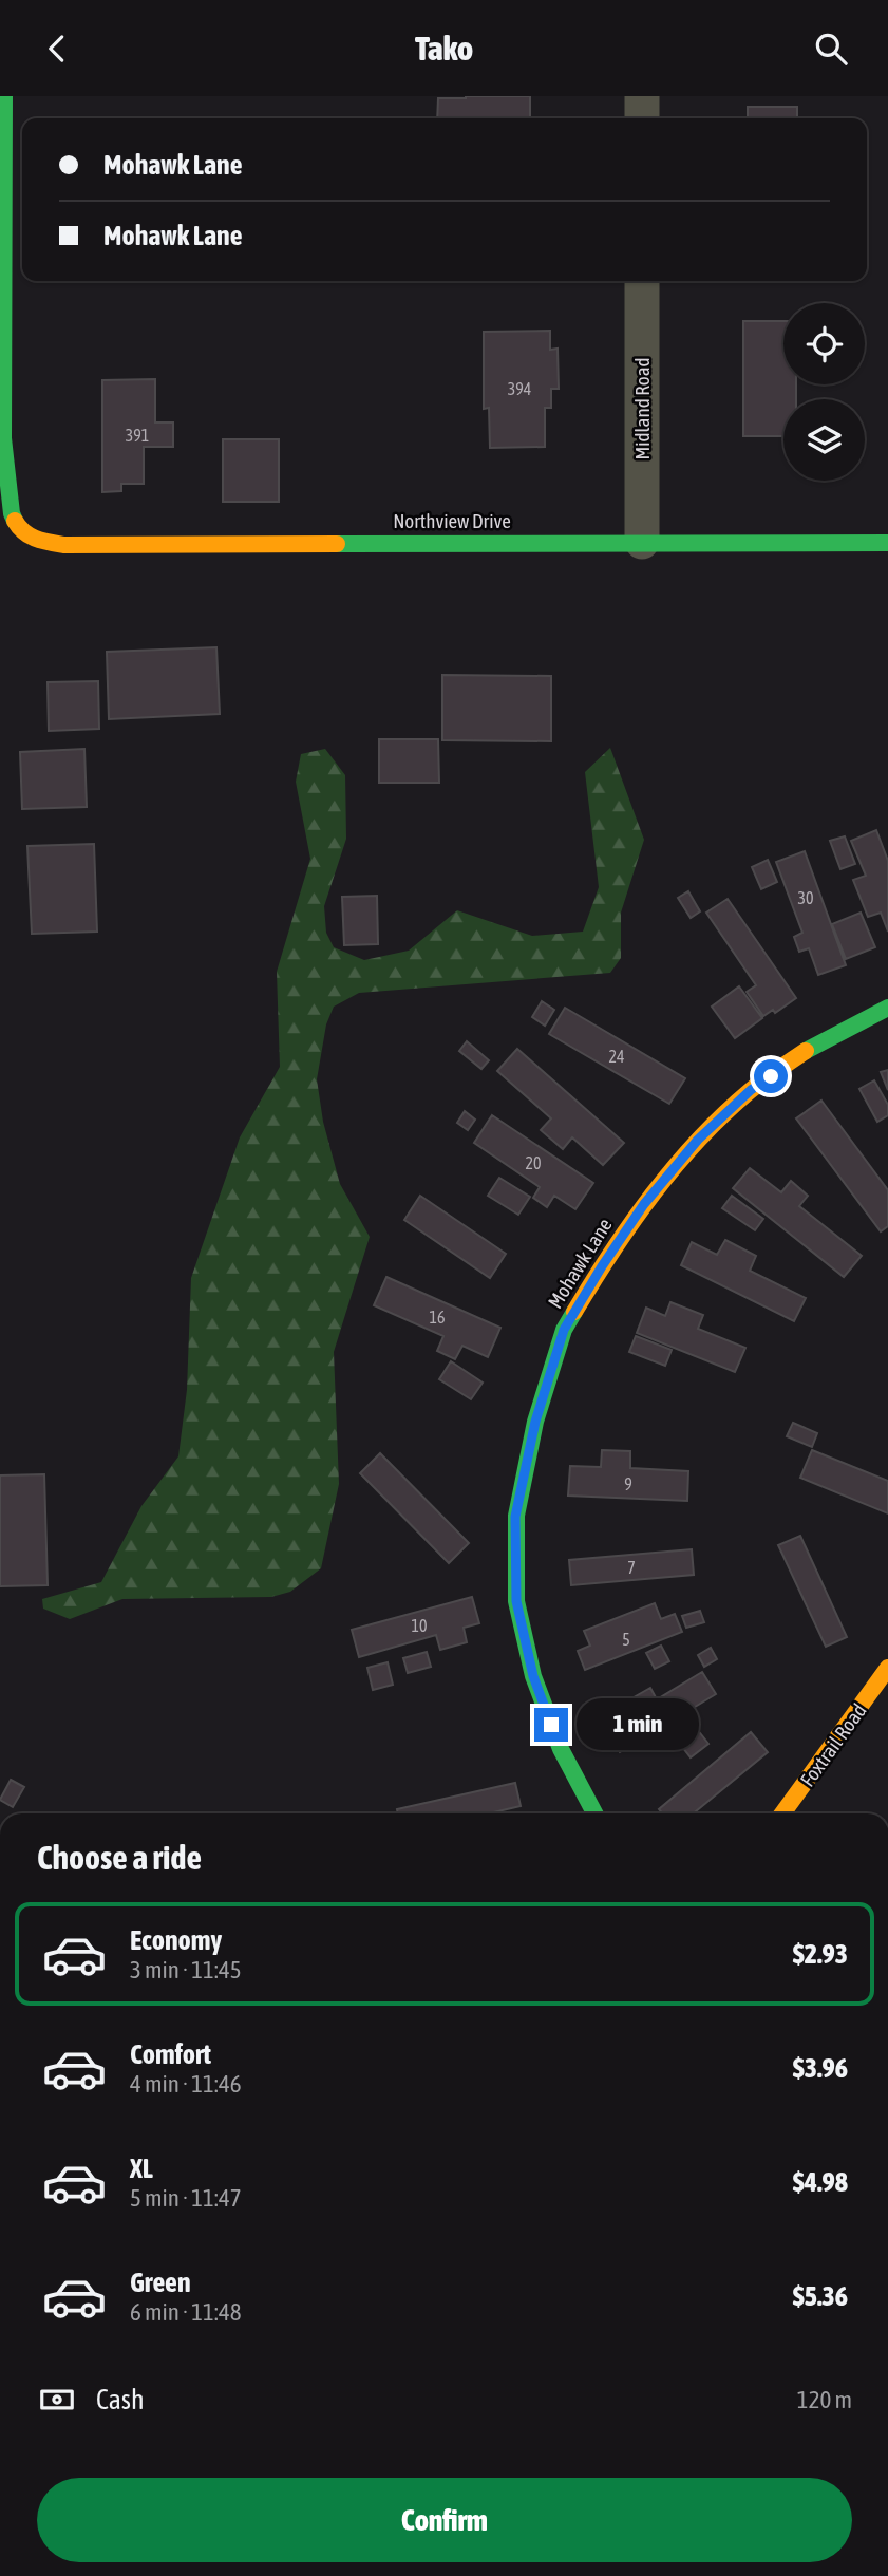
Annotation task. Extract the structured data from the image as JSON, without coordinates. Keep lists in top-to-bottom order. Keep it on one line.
{"streets":{"street":["Midland Road","Northview Drive","Mohawk Lane","Foxtrail Road"]},"crossings":[["Midland Road","Northview Drive"]],"house_numbers":["394","391","30","24","20","16","9","7","10","5"],"page":{"header":"Tako","banner":["Mohawk Lane","Mohawk Lane"],"bubble":"1 min","heading":"Choose a ride","list":[{"name":"Economy","note":"3 min · 11:45","value":"$2.93"},{"name":"Comfort","note":"4 min · 11:46","value":"$3.96"},{"name":"XL","note":"5 min · 11:47","value":"$4.98"},{"name":"Green","note":"6 min · 11:48","value":"$5.36"}],"pay":["Cash","120 m"],"buttons":"Confirm"}}
